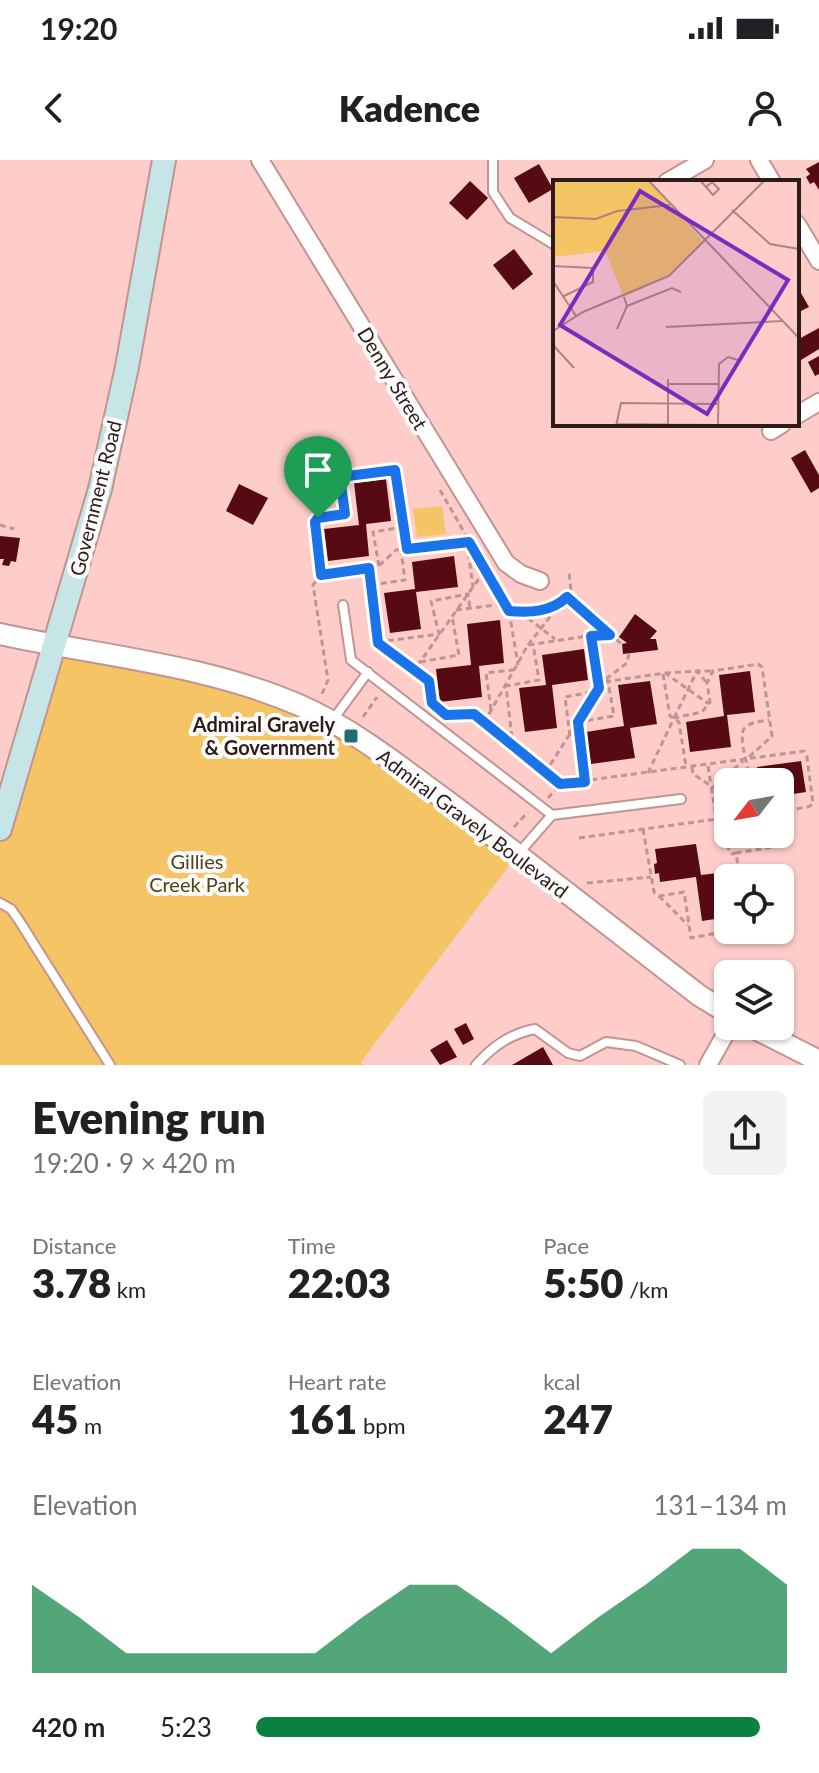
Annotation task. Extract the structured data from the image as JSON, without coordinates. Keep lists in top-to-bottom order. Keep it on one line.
{"streets":{"main road":["Government Road"],"street":["Denny Street","Admiral Gravely Boulevard"]},"crossings":[["Government Road","Admiral Gravely Boulevard"]],"parks":["Gillies Creek Park"],"places":{"transit":["Admiral Gravely & Government"]},"north":"bottom left","page":{"status":"19:20","header":"Kadence","heading":["Evening run","19:20 · 9 × 420 m"],"stats":[["Distance","3.78 km"],["Time","22:03"],["Pace","5:50 /km"],["Elevation","45 m"],["Heart rate","161 bpm"],["kcal","247"]],"chart":["Elevation","131–134 m"],"list":[{"name":"420 m","note":"5:23"}]}}
